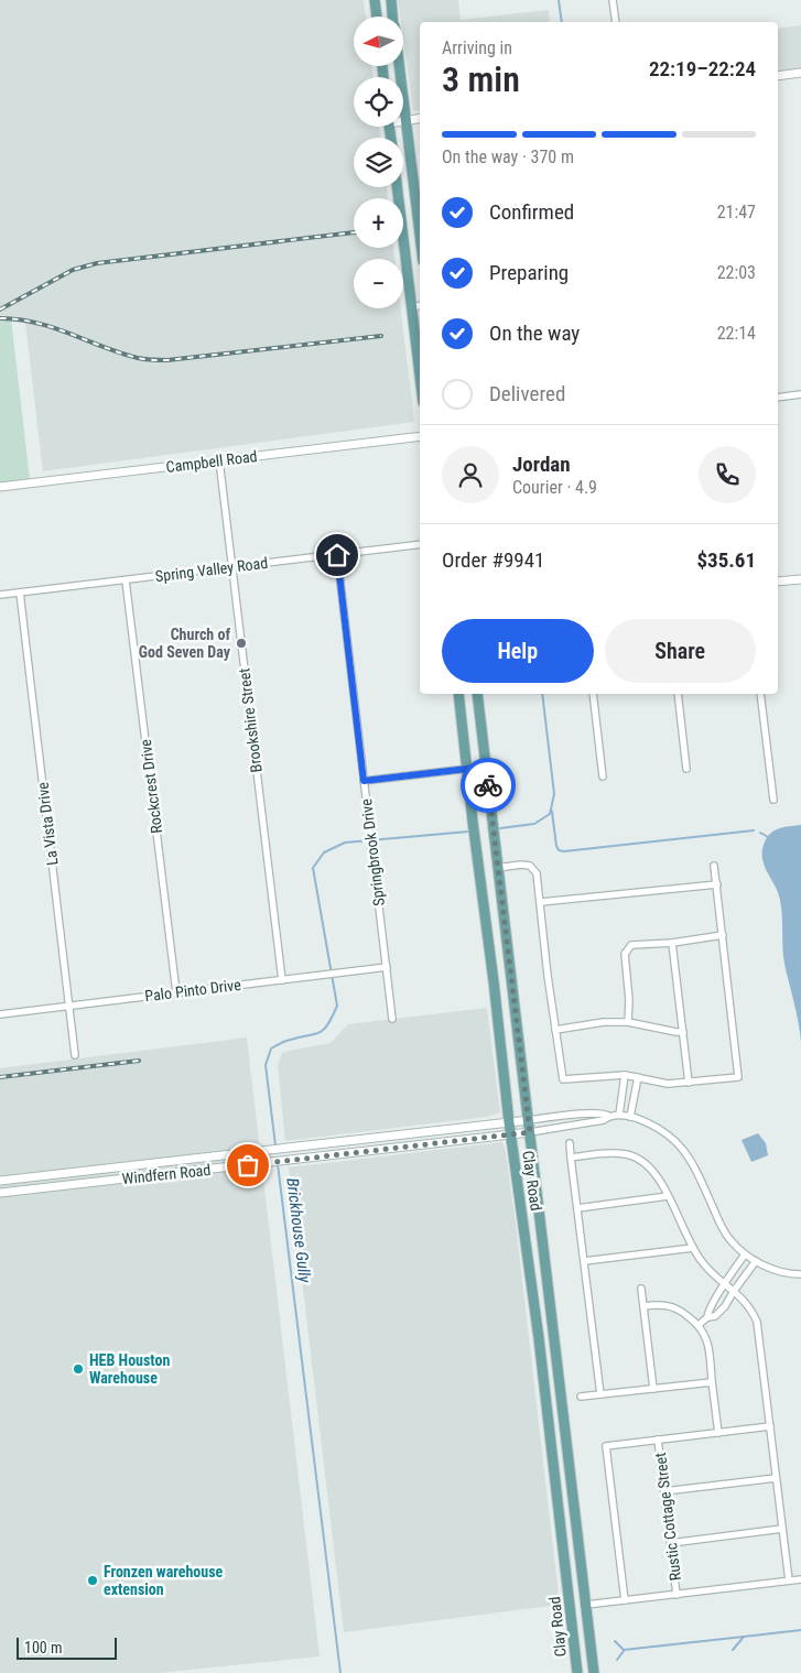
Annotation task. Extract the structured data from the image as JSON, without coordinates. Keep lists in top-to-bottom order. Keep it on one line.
{"streets":{"main road":["Clay Road"],"street":["Campbell Road","Spring Valley Road","Brookshire Street","Rockcrest Drive","La Vista Drive","Springbrook Drive","Palo Pinto Drive","Windfern Road","Rustic Cottage Street"]},"crossings":[["Campbell Road","Brookshire Street"],["Spring Valley Road","Brookshire Street"],["Spring Valley Road","Rockcrest Drive"],["Spring Valley Road","La Vista Drive"],["Spring Valley Road","Springbrook Drive"],["Brookshire Street","Palo Pinto Drive"],["Rockcrest Drive","Palo Pinto Drive"],["La Vista Drive","Palo Pinto Drive"],["Springbrook Drive","Palo Pinto Drive"],["Windfern Road","Clay Road"]],"water":["Brickhouse Gully"],"places":["Church of God Seven Day","HEB Houston Warehouse","Fronzen warehouse extension"],"scale_bar":"100 m","north":"left","page":{"map_buttons":["+","−"],"heading":["3 min","Arriving in","22:19–22:24"],"panel":["Jordan","Courier · 4.9","Order #9941","$35.61"],"bar":"On the way · 370 m","list":[["Confirmed","21:47"],["Preparing","22:03"],["On the way","22:14"],"Delivered"],"buttons":["Help","Share"],"scale":"100 m"}}
